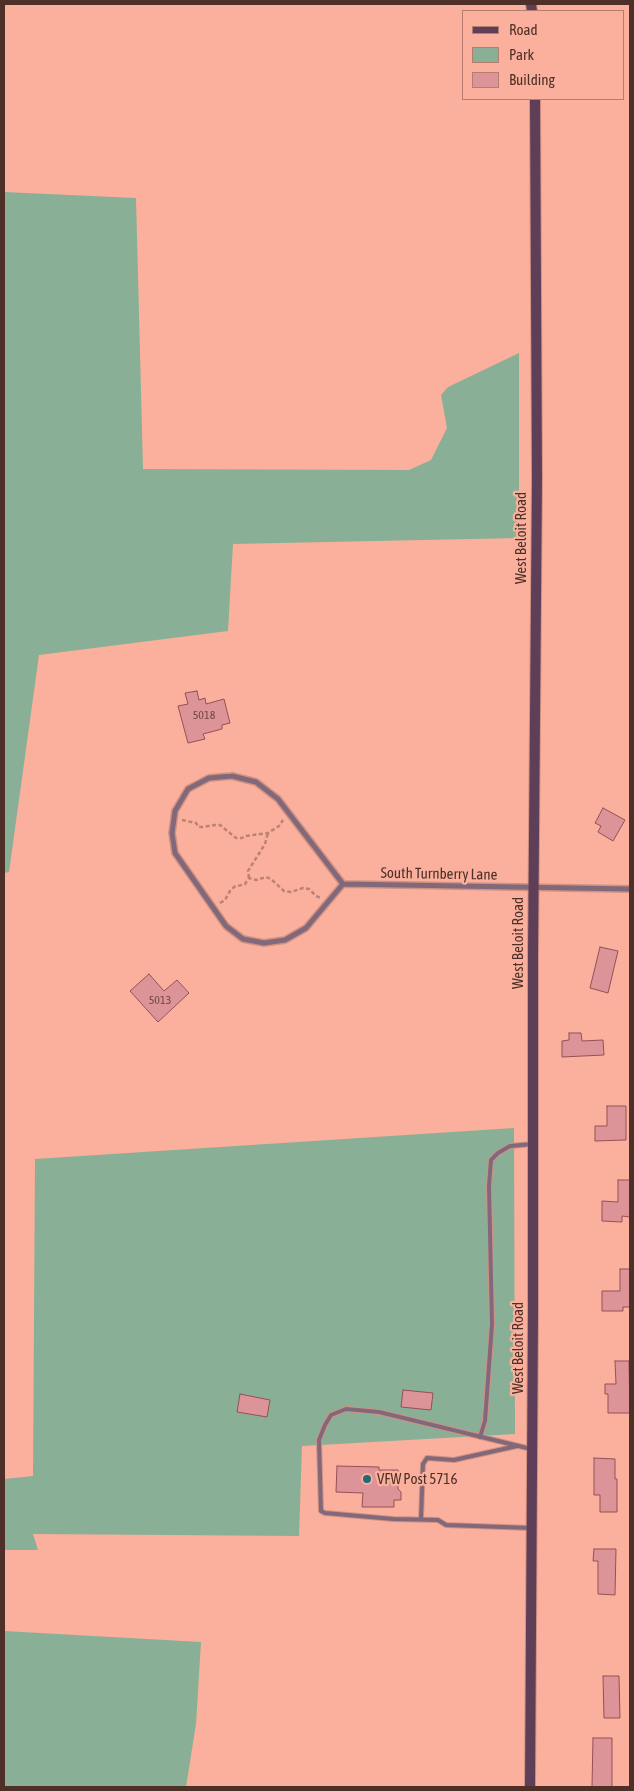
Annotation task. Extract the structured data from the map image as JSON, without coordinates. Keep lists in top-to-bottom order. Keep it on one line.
{"streets":{"main road":["West Beloit Road"],"street":["South Turnberry Lane"]},"crossings":[["West Beloit Road","South Turnberry Lane"]],"places":["VFW Post 5716"],"house_numbers":["5018","5013"],"legend":["Road","Park","Building"]}
